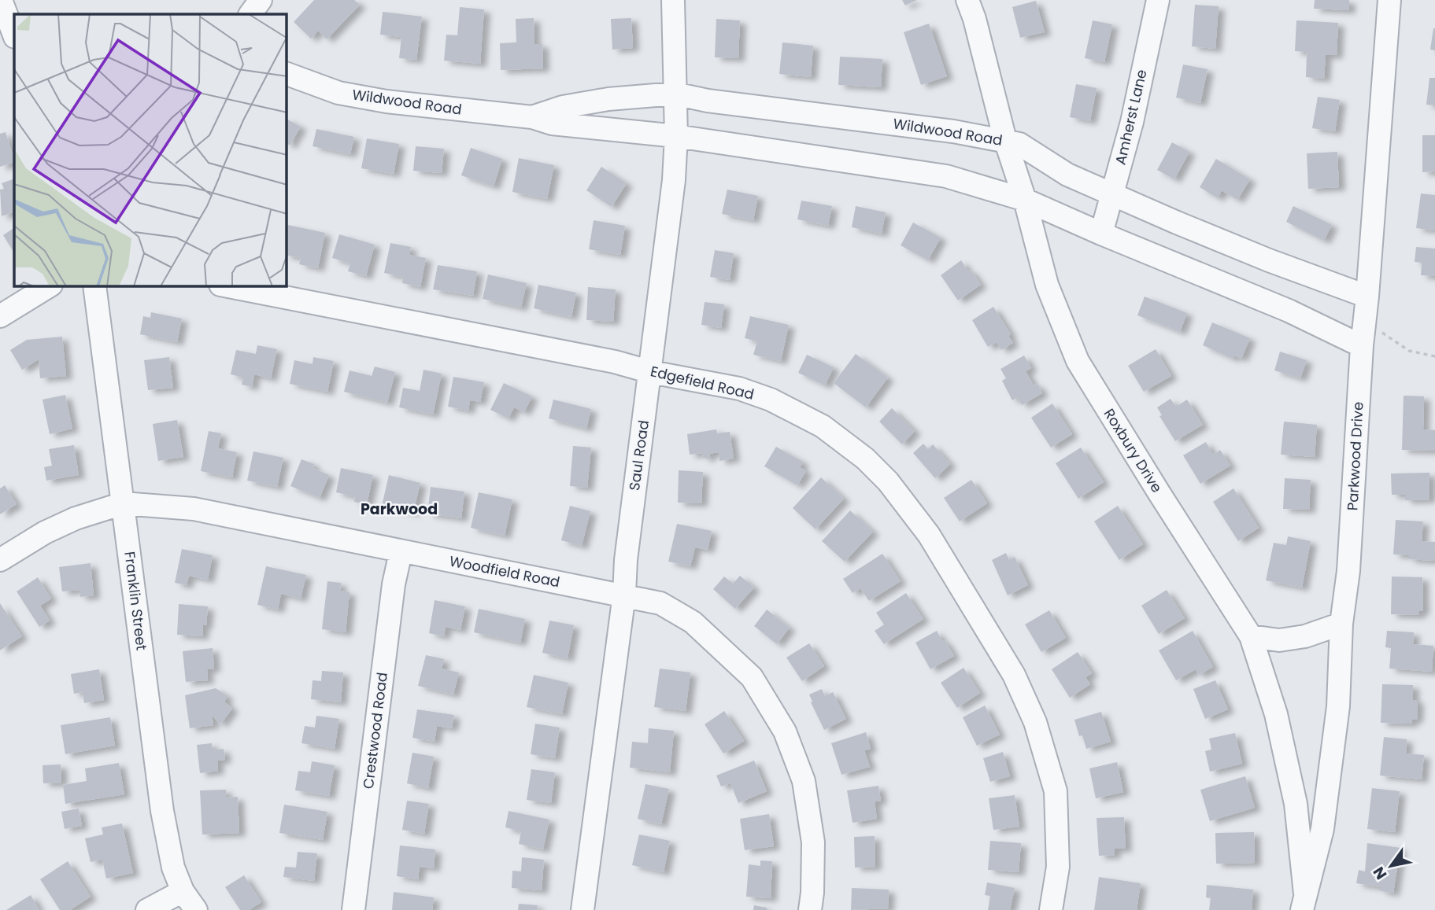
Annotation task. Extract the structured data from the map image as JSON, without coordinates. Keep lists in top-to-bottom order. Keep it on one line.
{"streets":{"street":["Wildwood Road","Amherst Lane","Edgefield Road","Roxbury Drive","Saul Road","Parkwood Drive","Woodfield Road","Franklin Street","Crestwood Road"]},"crossings":[["Wildwood Road","Amherst Lane"],["Wildwood Road","Roxbury Drive"],["Wildwood Road","Saul Road"],["Wildwood Road","Parkwood Drive"],["Edgefield Road","Saul Road"],["Roxbury Drive","Parkwood Drive"],["Saul Road","Woodfield Road"],["Woodfield Road","Franklin Street"],["Woodfield Road","Crestwood Road"]],"districts":["Parkwood"],"north":"bottom left"}
